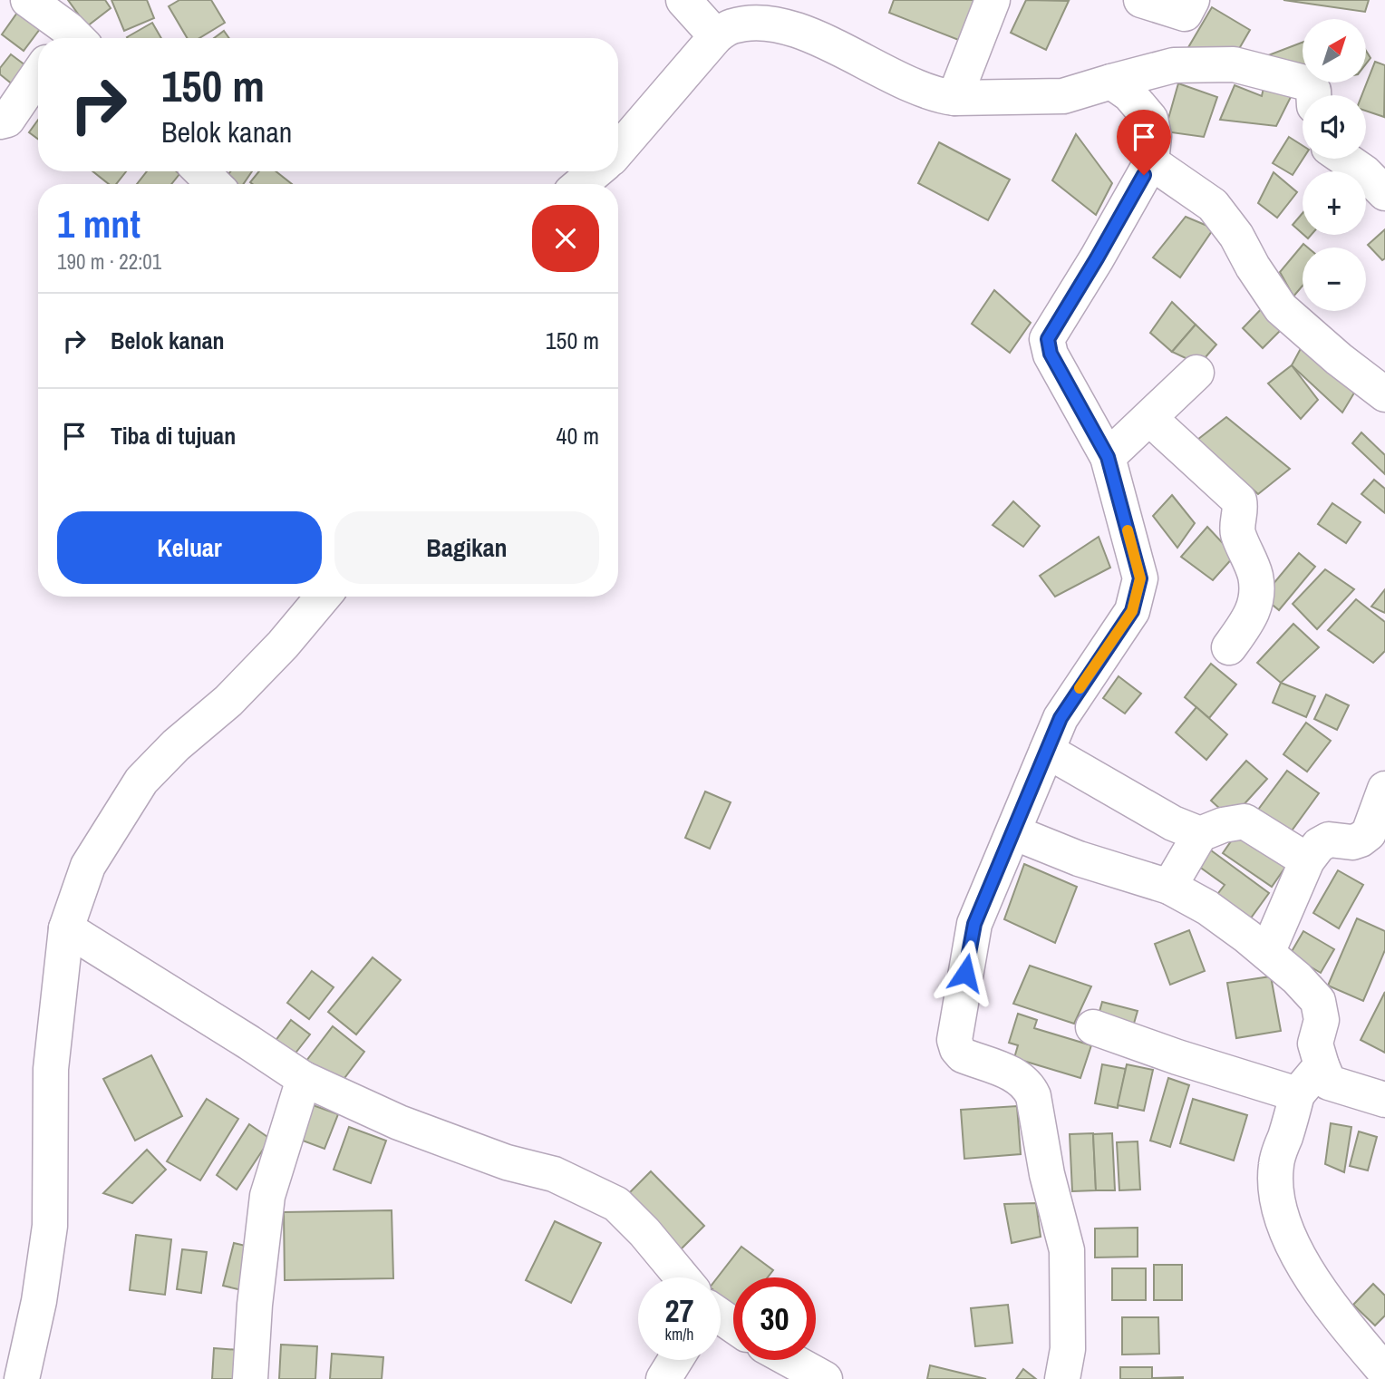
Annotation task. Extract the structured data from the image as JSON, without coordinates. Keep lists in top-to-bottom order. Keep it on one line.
{"north":"top right","page":{"map_buttons":["+","−"],"turn":["150 m","Belok kanan"],"heading":["1 mnt","190 m · 22:01"],"list":[{"name":"Belok kanan","value":"150 m"},{"name":"Tiba di tujuan","value":"40 m"}],"buttons":["Keluar","Bagikan"],"speed":"27 km/h","limit":"30"}}
